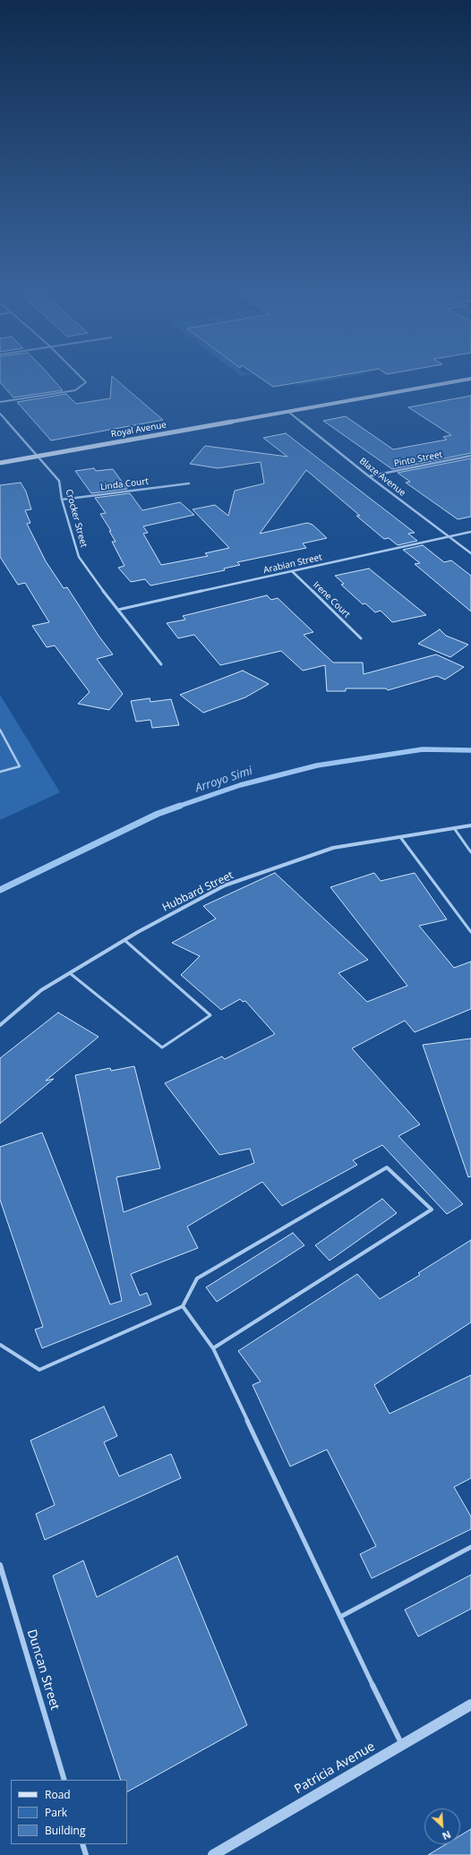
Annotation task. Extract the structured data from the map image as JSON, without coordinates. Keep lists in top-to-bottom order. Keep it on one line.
{"streets":{"main road":["Royal Avenue"],"street":["Pinto Street","Blaze Avenue","Linda Court","Crocker Street","Arabian Street","Irene Court","Hubbard Street","Duncan Street","Patricia Avenue"]},"crossings":[["Royal Avenue","Blaze Avenue"],["Royal Avenue","Crocker Street"],["Pinto Street","Blaze Avenue"],["Blaze Avenue","Arabian Street"],["Linda Court","Crocker Street"],["Crocker Street","Arabian Street"],["Arabian Street","Irene Court"]],"water":["Arroyo Simi"],"legend":["Road","Park","Building"],"north":"bottom right"}
